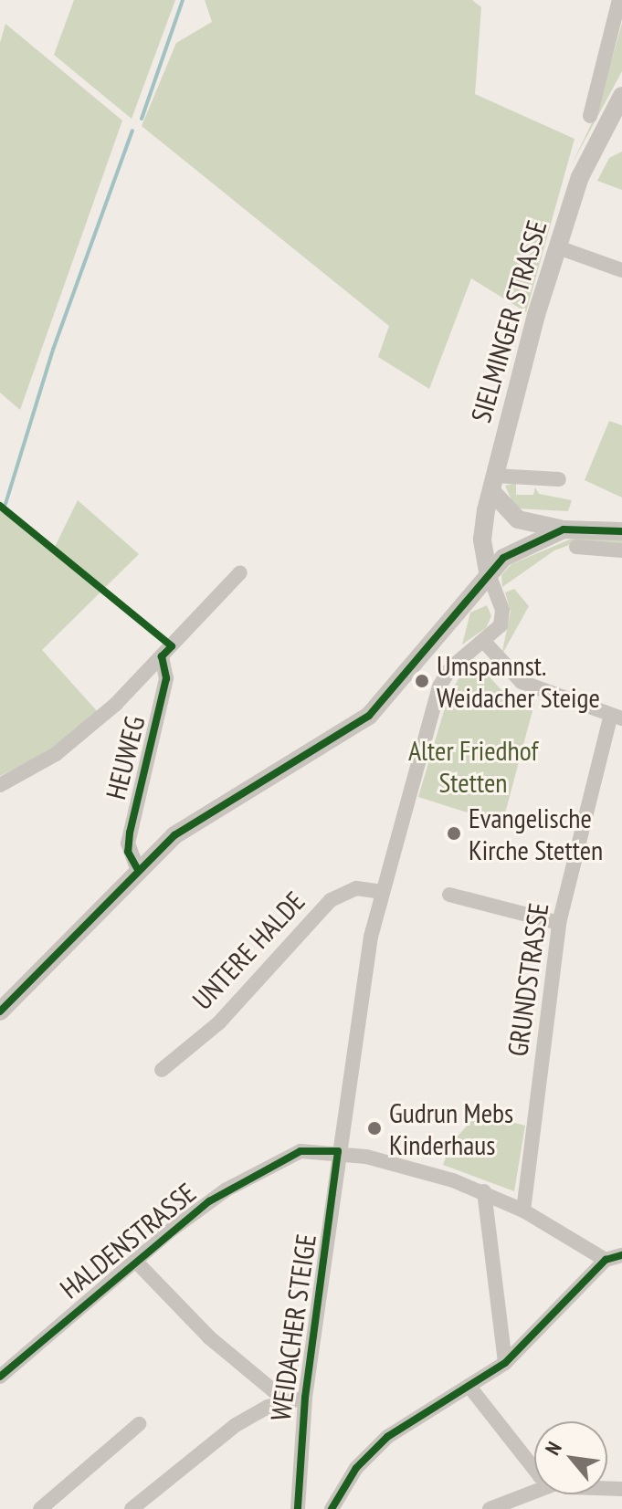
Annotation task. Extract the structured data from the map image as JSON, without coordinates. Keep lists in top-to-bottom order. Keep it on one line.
{"streets":{"street":["SIELMINGER STRASSE","HEUWEG","UNTERE HALDE","GRUNDSTRASSE","HALDENSTRASSE","WEIDACHER STEIGE"]},"crossings":[["SIELMINGER STRASSE","WEIDACHER STEIGE"],["UNTERE HALDE","WEIDACHER STEIGE"],["GRUNDSTRASSE","HALDENSTRASSE"],["HALDENSTRASSE","WEIDACHER STEIGE"]],"parks":["Alter Friedhof Stetten"],"places":["Umspannst. Weidacher Steige","Evangelische Kirche Stetten","Gudrun Mebs Kinderhaus"],"north":"top left"}
